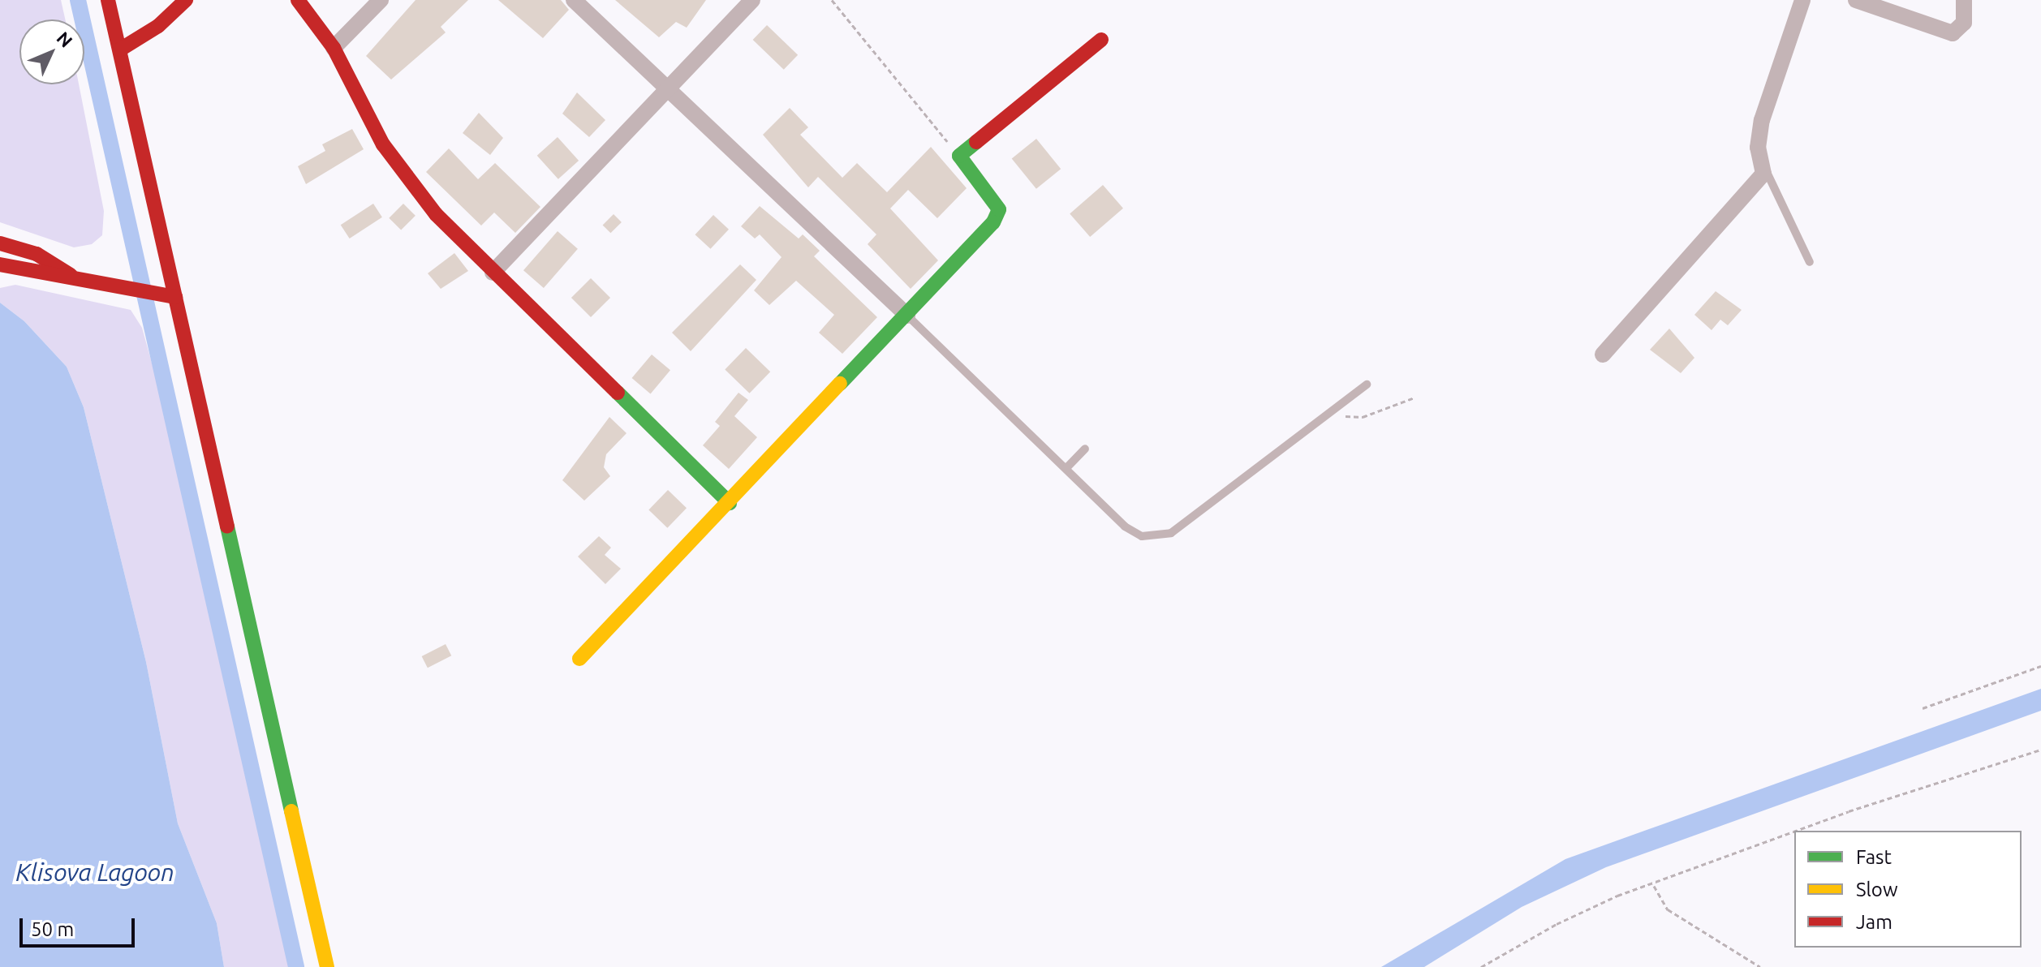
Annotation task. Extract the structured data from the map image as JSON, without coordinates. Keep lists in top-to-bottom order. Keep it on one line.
{"water":["Klisova Lagoon"],"legend":["Fast","Slow","Jam"],"scale_bar":"50 m","north":"top right"}
